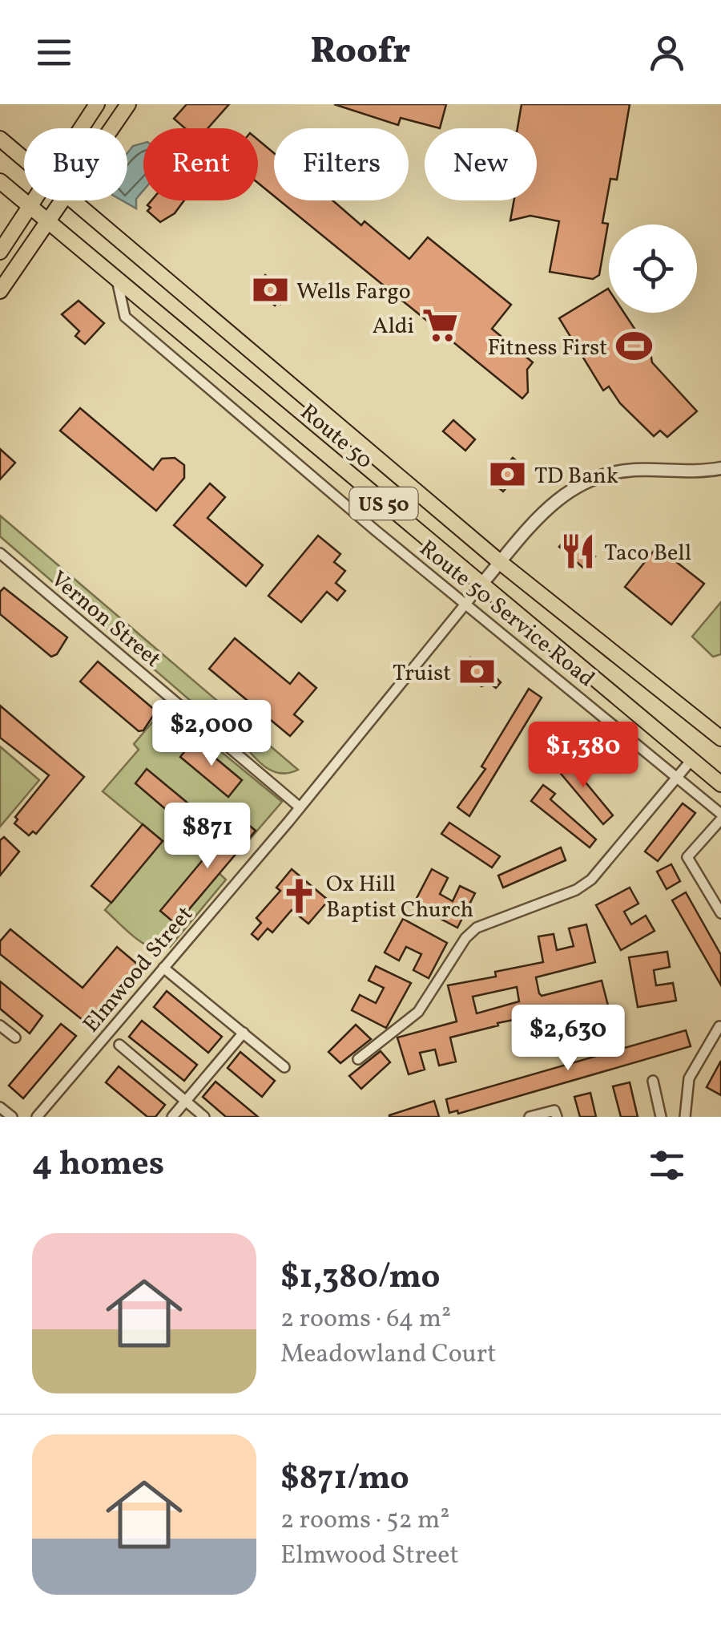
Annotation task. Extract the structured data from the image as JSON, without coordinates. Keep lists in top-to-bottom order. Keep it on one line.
{"streets":{"main road":["Route 50","US 50"],"street":["Route 50 Service Road","Vernon Street","Elmwood Street"]},"crossings":[["Route 50","Route 50 Service Road"],["Route 50","Elmwood Street"],["Route 50 Service Road","Elmwood Street"],["Vernon Street","Elmwood Street"]],"places":{"bank":["Wells Fargo","TD Bank","Truist"],"supermarket":["Aldi"],"sports":["Fitness First"],"restaurant":["Taco Bell"],"church":["Ox Hill Baptist Church"]},"page":{"header":"Roofr","chip":["Buy","Rent","Filters","New"],"price":["$2,000","$1,380","$871","$2,630"],"heading":"4 homes","list":[{"name":"$1,380/mo","note":"2 rooms · 64 m² · Meadowland Court"},{"name":"$871/mo","note":"2 rooms · 52 m² · Elmwood Street"}]}}
